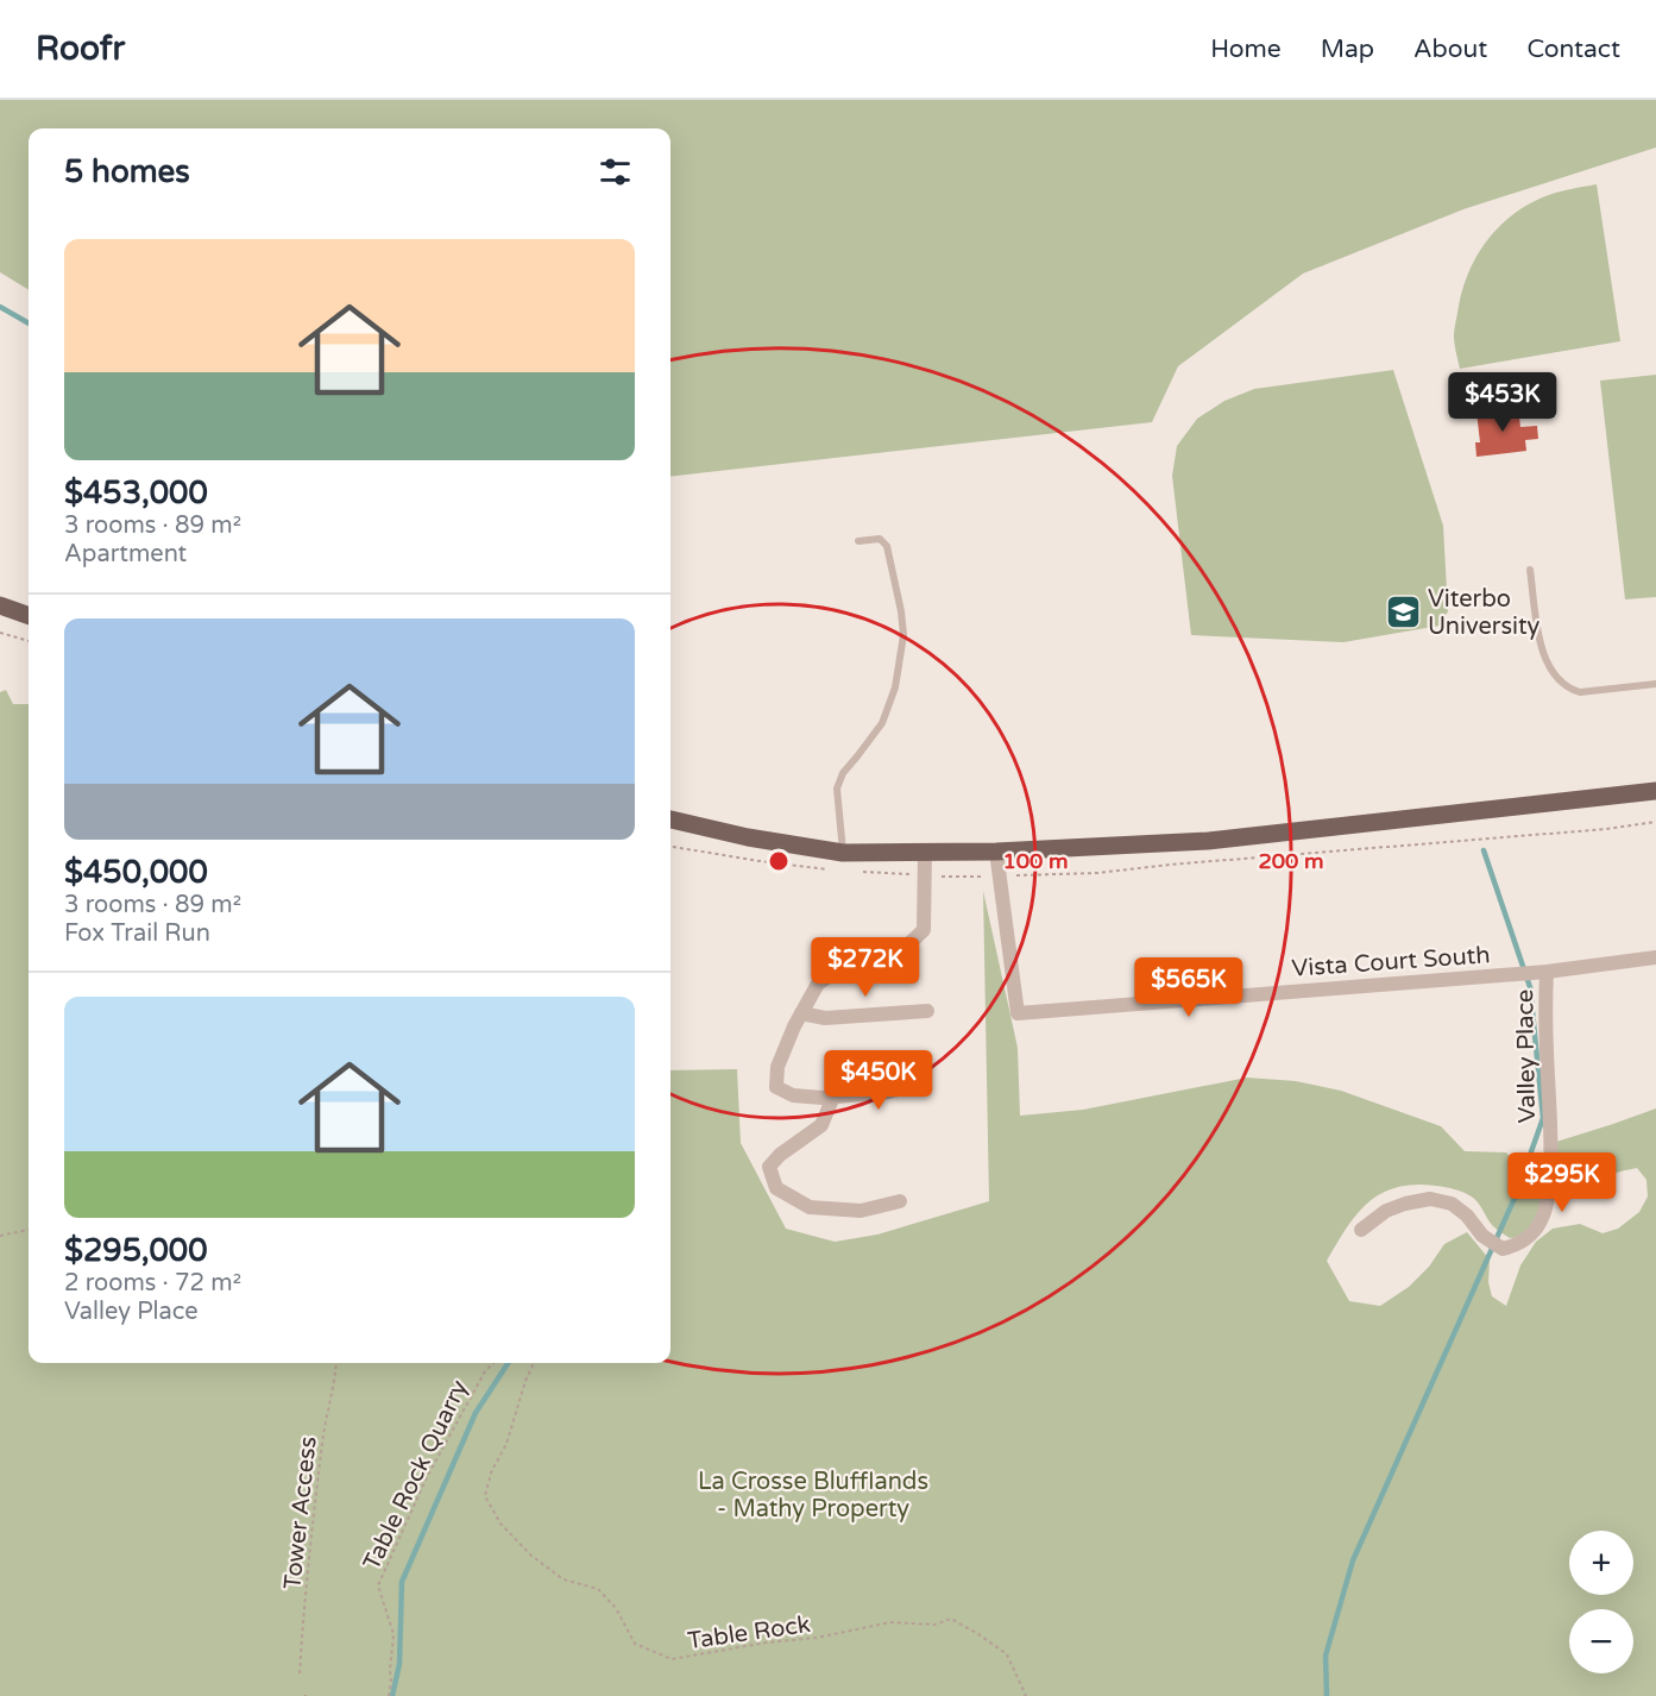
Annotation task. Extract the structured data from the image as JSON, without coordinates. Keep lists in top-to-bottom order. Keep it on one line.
{"streets":{"street":["Vista Court South","Valley Place"],"path":["Table Rock Quarry","Tower Access","Table Rock"]},"crossings":[["Vista Court South","Valley Place"]],"parks":["La Crosse Blufflands - Mathy Property"],"places":{"school or university":["Viterbo University"]},"page":{"header":"Roofr","nav":["Home","Map","About","Contact"],"heading":"5 homes","list":[{"name":"$453,000","note":"3 rooms · 89 m² · Apartment"},{"name":"$450,000","note":"3 rooms · 89 m² · Fox Trail Run"},{"name":"$295,000","note":"2 rooms · 72 m² · Valley Place"}],"price":["$453K","$272K","$565K","$450K","$295K"],"map_buttons":["+","−"]},"rings":["100 m","200 m"]}
